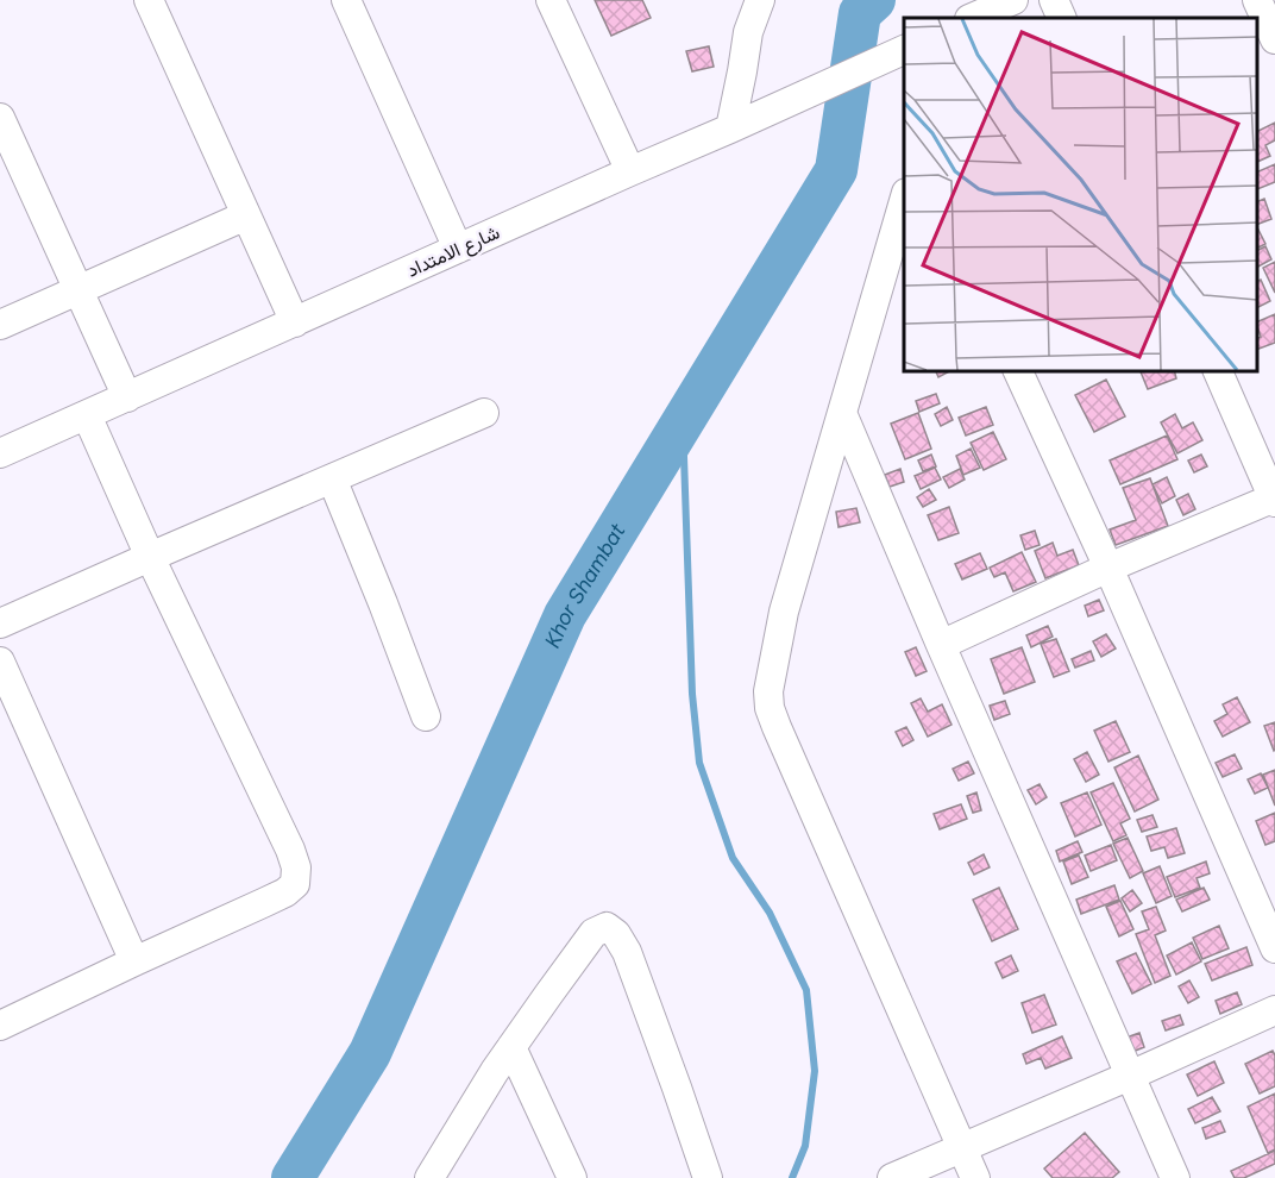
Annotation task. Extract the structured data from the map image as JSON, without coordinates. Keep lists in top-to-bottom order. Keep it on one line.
{"streets":{"street":["شارع الامتداد"]},"water":["Khor Shambat"]}
